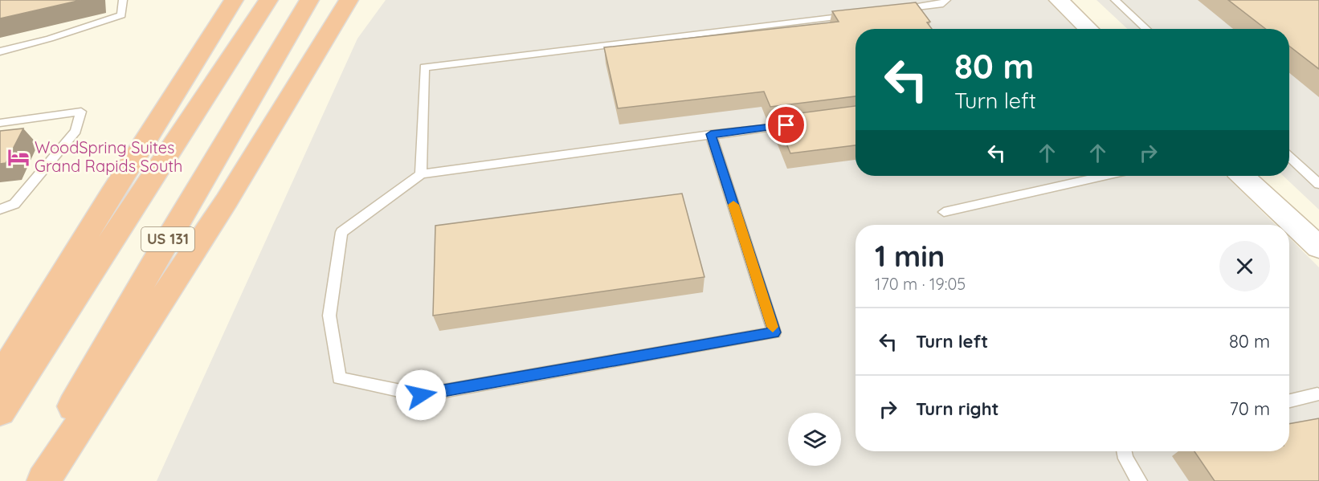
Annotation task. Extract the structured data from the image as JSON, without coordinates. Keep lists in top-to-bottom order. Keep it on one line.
{"streets":{"highway":["US 131"]},"places":{"hotel":["WoodSpring Suites Grand Rapids South"]},"page":{"turn":["80 m","Turn left"],"heading":["1 min","170 m · 19:05"],"list":[{"name":"Turn left","value":"80 m"},{"name":"Turn right","value":"70 m"}]}}
